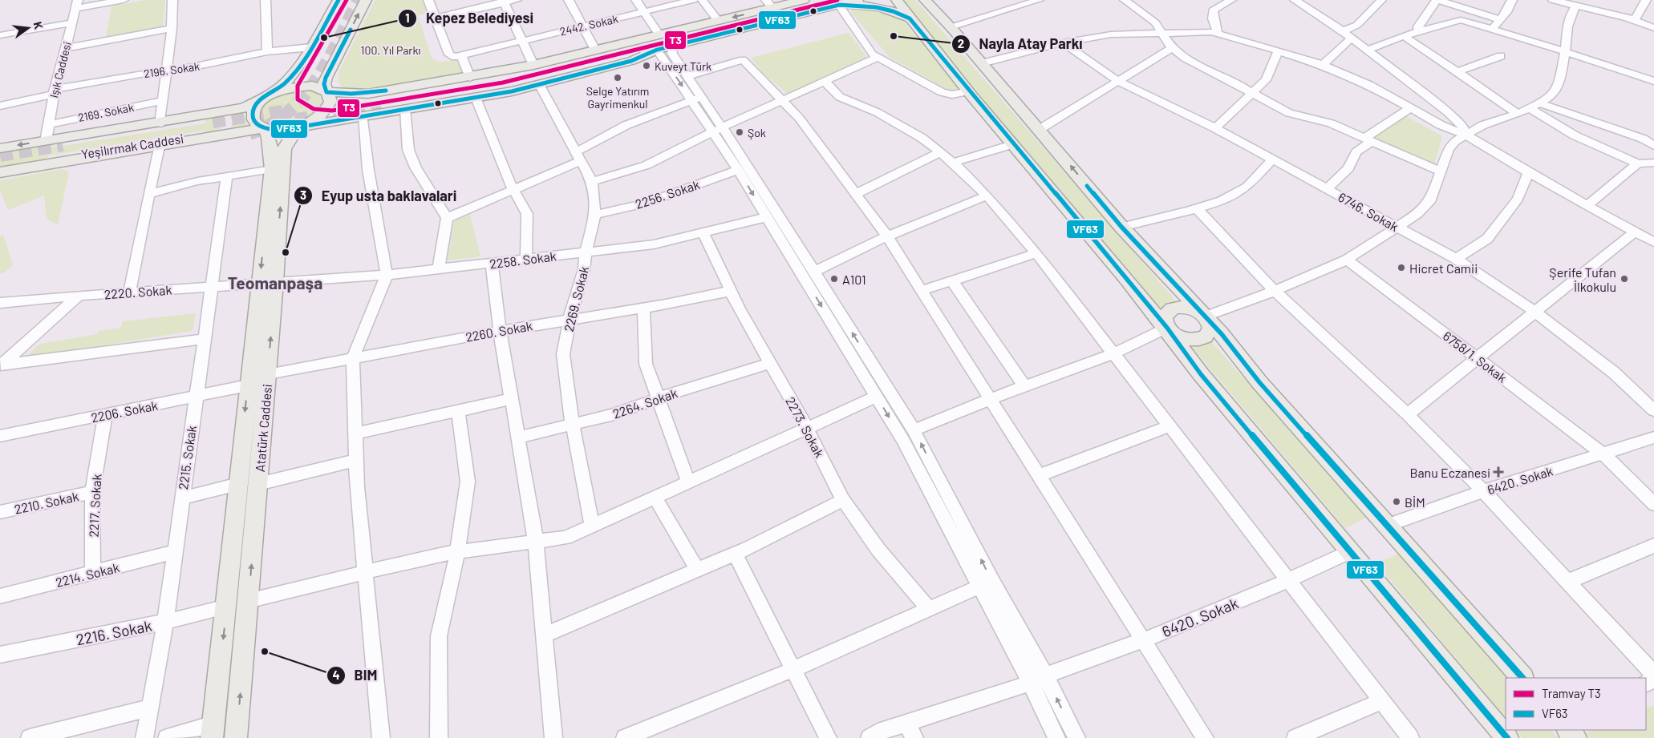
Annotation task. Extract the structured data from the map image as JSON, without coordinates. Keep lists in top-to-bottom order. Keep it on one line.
{"streets":{"main road":["Yeşilırmak Caddesi","Atatürk Caddesi"],"street":["2442. Sokak","Işık Caddesi","2196. Sokak","2169. Sokak","2256. Sokak","6746. Sokak","2258. Sokak","2220. Sokak","2269. Sokak","2260. Sokak","6758/1. Sokak","2264. Sokak","2206. Sokak","2273. Sokak","2215. Sokak","6420. Sokak","2210. Sokak","2217. Sokak","2214. Sokak","2216. Sokak"]},"crossings":[["Işık Caddesi","2196. Sokak"],["Işık Caddesi","2169. Sokak"],["2256. Sokak","2269. Sokak"],["2258. Sokak","2220. Sokak"],["2258. Sokak","2269. Sokak"],["2258. Sokak","2273. Sokak"],["2258. Sokak","Atatürk Caddesi"],["2220. Sokak","Atatürk Caddesi"],["2220. Sokak","2215. Sokak"],["2269. Sokak","2260. Sokak"],["2269. Sokak","2264. Sokak"],["2260. Sokak","2273. Sokak"],["2260. Sokak","Atatürk Caddesi"],["6758/1. Sokak","6420. Sokak"],["2264. Sokak","2273. Sokak"],["2206. Sokak","Atatürk Caddesi"],["2206. Sokak","2215. Sokak"],["2206. Sokak","2217. Sokak"],["Atatürk Caddesi","2216. Sokak"],["2215. Sokak","2214. Sokak"],["2215. Sokak","2216. Sokak"],["2210. Sokak","2217. Sokak"],["2217. Sokak","2214. Sokak"]],"districts":["Teomanpaşa"],"parks":["100. Yıl Parkı"],"places":{"other":["Nayla Atay Parkı","Kepez Belediyesi","Kuveyt Türk","Selge Yatırım Gayrimenkul","Şok","Eyup usta baklavalari","Hicret Camii","A101","Şerife Tufan İlkokulu","BİM","BIM"],"health":["Banu Eczanesi"]},"lines":["tram line T3","transit line VF63"],"legend":["Tramvay T3","VF63"],"north":"right"}
